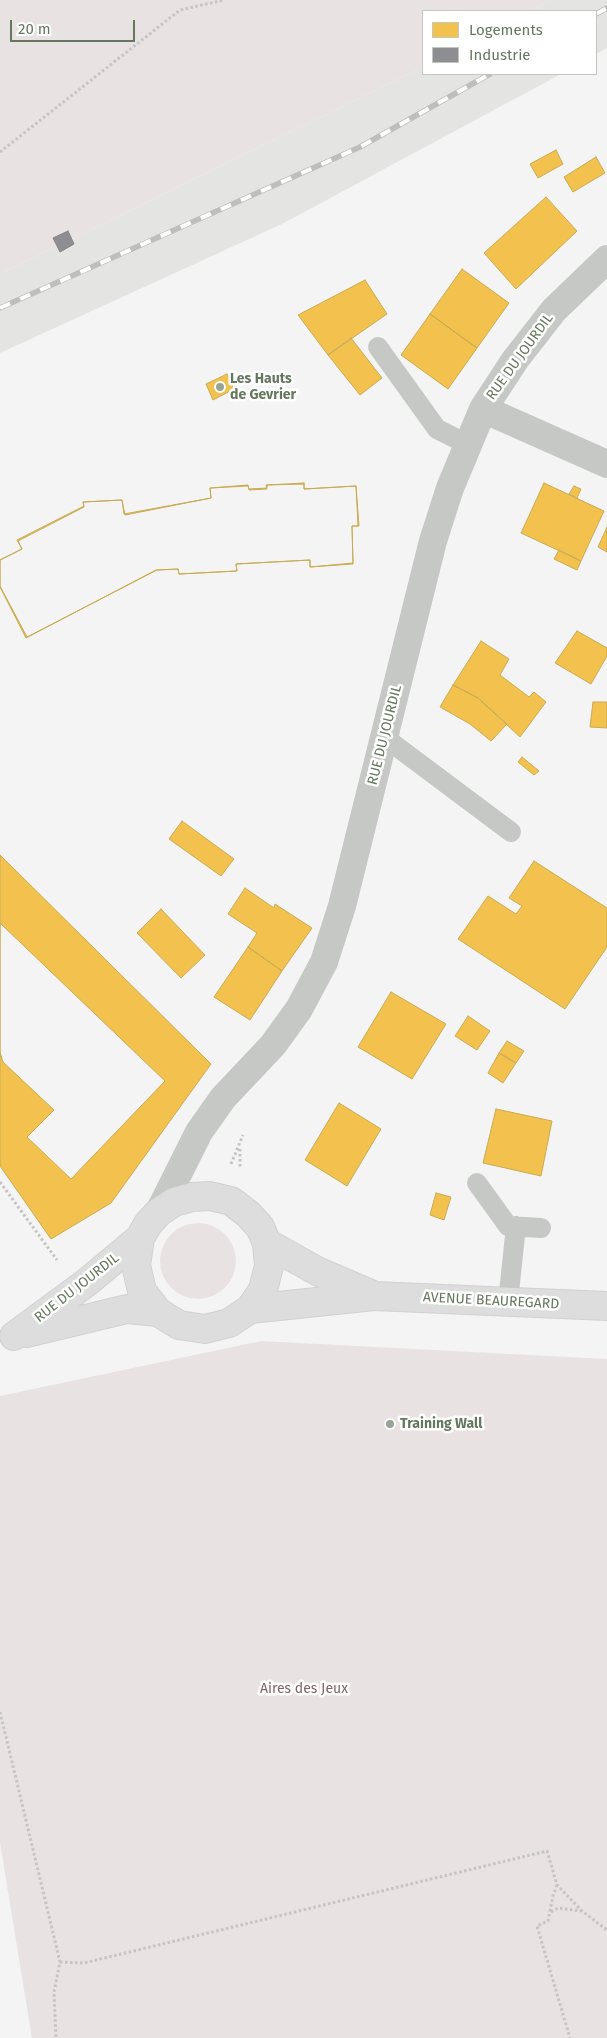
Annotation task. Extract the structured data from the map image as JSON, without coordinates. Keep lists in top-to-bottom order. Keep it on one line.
{"streets":{"street":["RUE DU JOURDIL","AVENUE BEAUREGARD"]},"crossings":[["RUE DU JOURDIL","AVENUE BEAUREGARD"]],"parks":["Aires des Jeux"],"places":["Les Hauts de Gevrier","Training Wall"],"legend":["Logements","Industrie"],"scale_bar":"20 m"}
